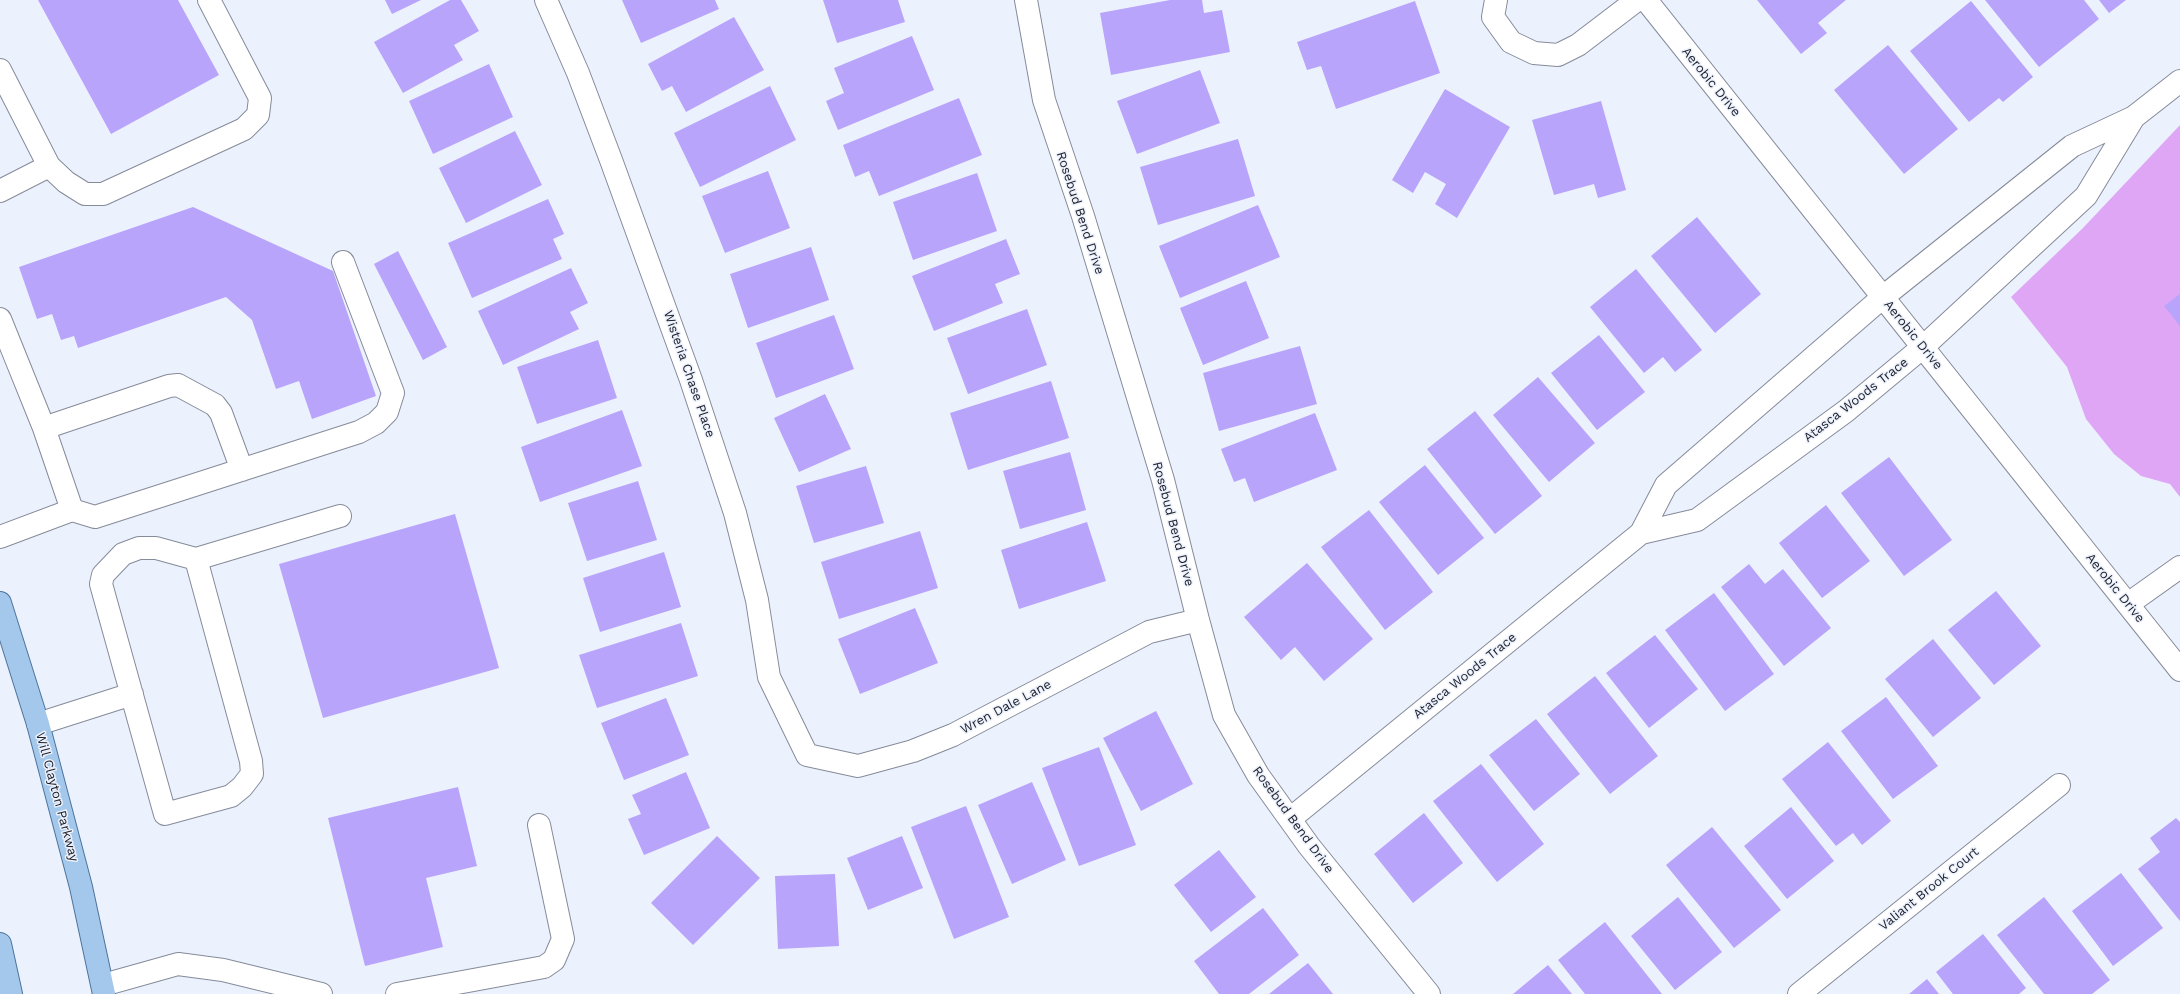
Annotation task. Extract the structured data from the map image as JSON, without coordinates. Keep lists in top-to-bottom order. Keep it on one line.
{"streets":{"main road":["Will Clayton Parkway"],"street":["Aerobic Drive","Rosebud Bend Drive","Wisteria Chase Place","Atasca Woods Trace","Wren Dale Lane","Valiant Brook Court"]},"crossings":[["Aerobic Drive","Atasca Woods Trace"],["Rosebud Bend Drive","Atasca Woods Trace"],["Rosebud Bend Drive","Wren Dale Lane"],["Wisteria Chase Place","Wren Dale Lane"]]}
